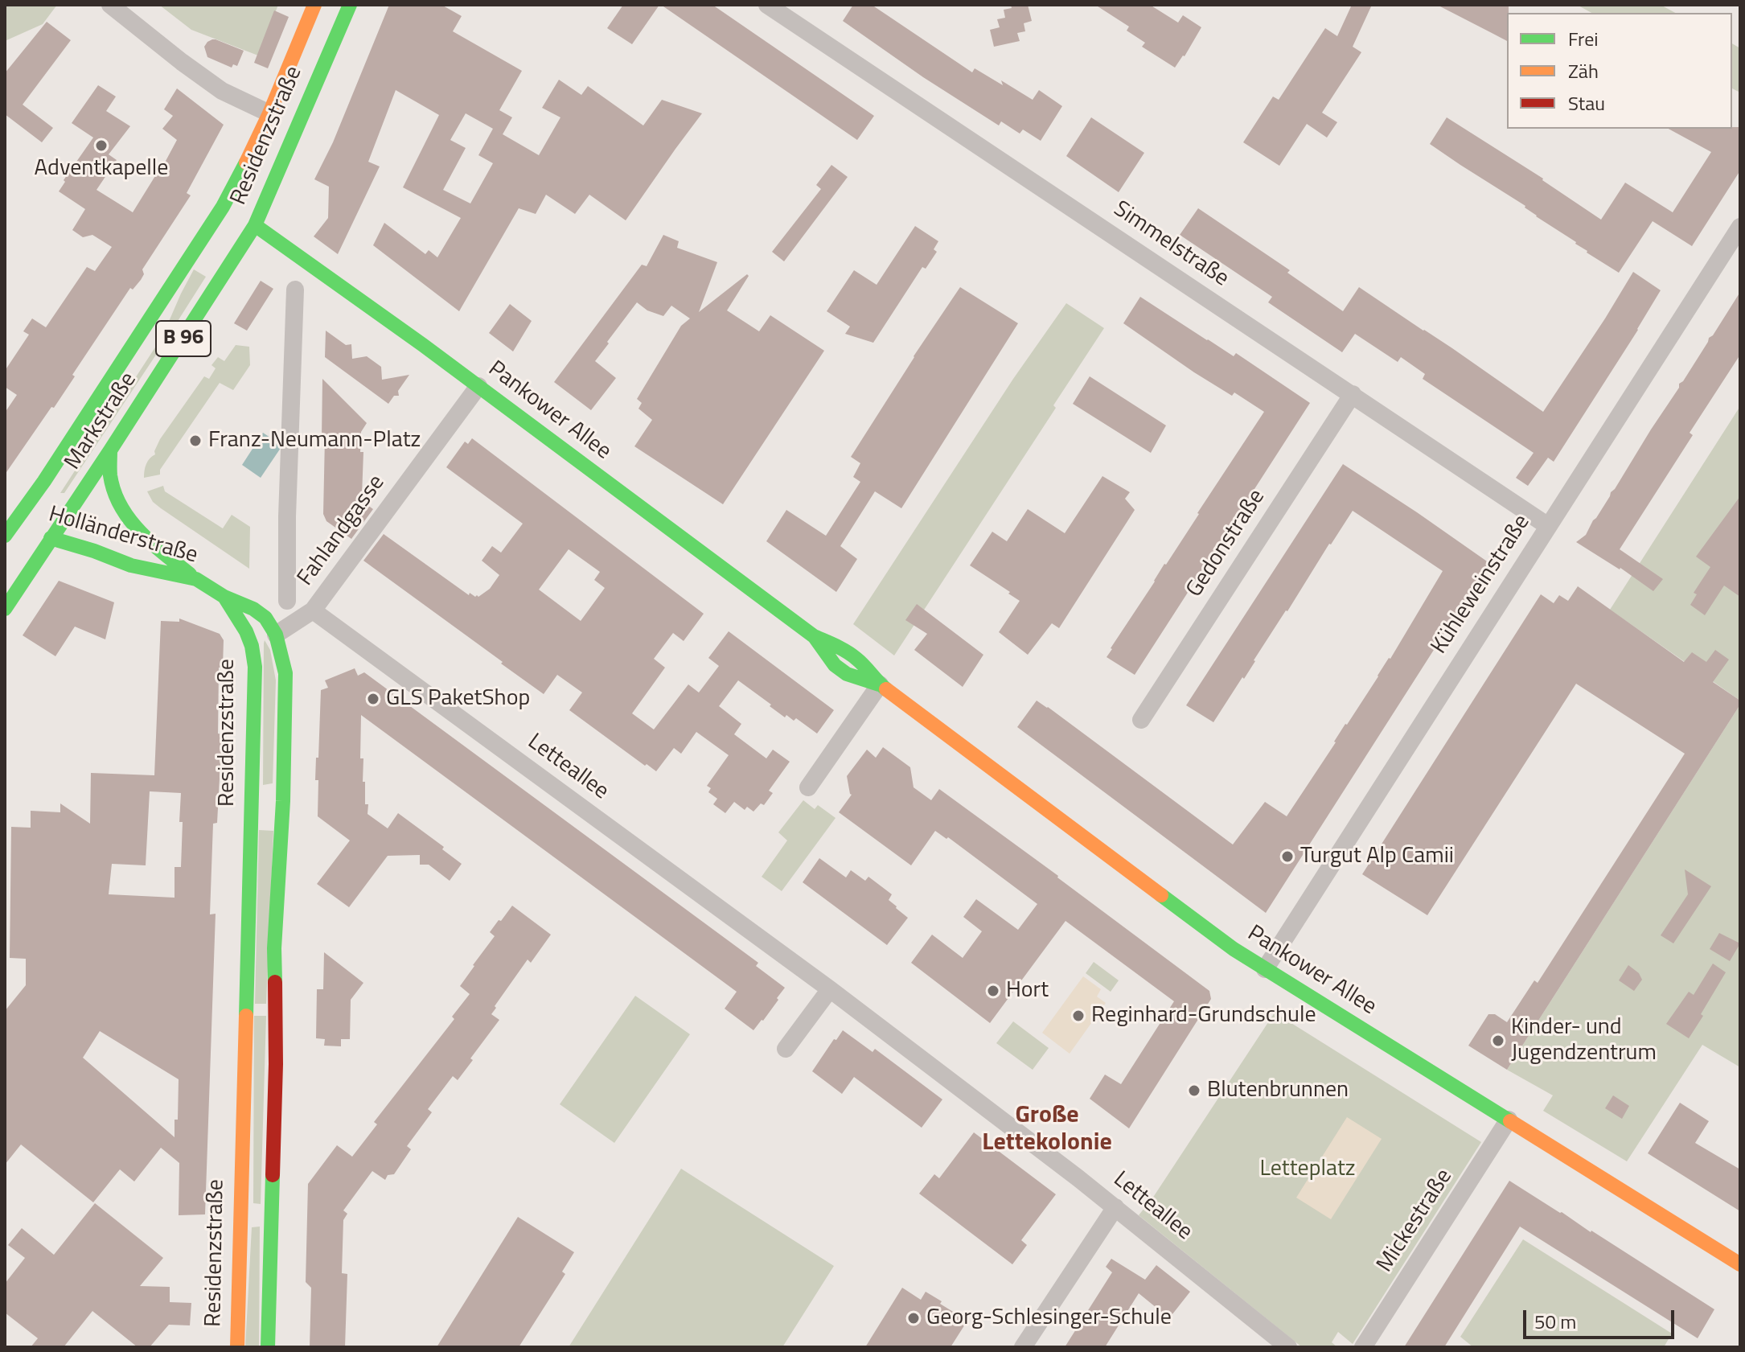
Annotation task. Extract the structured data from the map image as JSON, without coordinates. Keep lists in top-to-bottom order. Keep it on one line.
{"streets":{"main road":["Residenzstraße","B 96","Pankower Allee","Markstraße","Holländerstraße"],"street":["Simmelstraße","Fahlandgasse","Gedonstraße","Kühleweinstraße","Letteallee","Mickestraße"]},"crossings":[["Residenzstraße","Pankower Allee"],["Residenzstraße","Markstraße"],["Residenzstraße","Holländerstraße"],["Simmelstraße","Gedonstraße"],["Simmelstraße","Kühleweinstraße"],["Pankower Allee","Markstraße"],["Pankower Allee","Fahlandgasse"],["Pankower Allee","Kühleweinstraße"],["Pankower Allee","Mickestraße"],["Markstraße","Holländerstraße"],["Fahlandgasse","Letteallee"]],"districts":["Große Lettekolonie"],"parks":["Letteplatz"],"places":["Adventkapelle","Franz-Neumann-Platz","GLS PaketShop","Turgut Alp Camii","Hort","Reginhard-Grundschule","Kinder- und Jugendzentrum","Blutenbrunnen","Georg-Schlesinger-Schule"],"legend":["Frei","Zäh","Stau"],"scale_bar":"50 m"}
